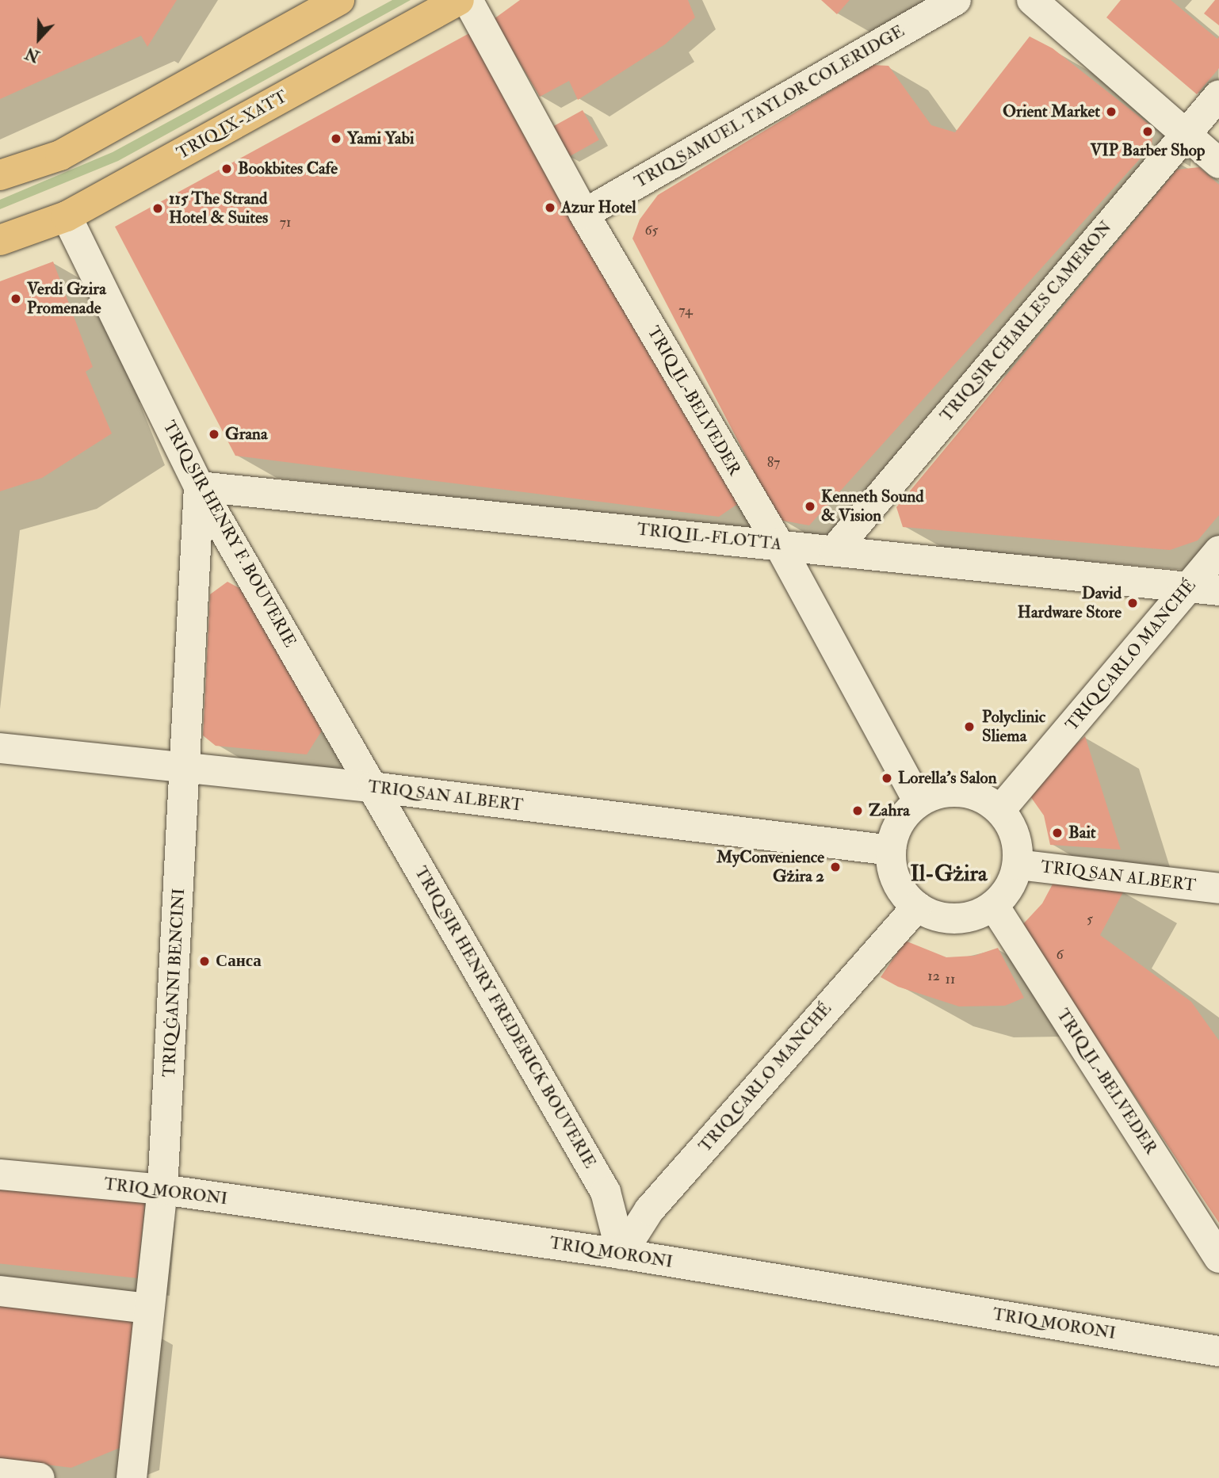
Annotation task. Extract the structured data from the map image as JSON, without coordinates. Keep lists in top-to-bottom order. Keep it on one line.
{"streets":{"main road":["TRIQ IX-XATT"],"street":["TRIQ SAMUEL TAYLOR COLERIDGE","TRIQ SIR CHARLES CAMERON","TRIQ IL-BELVEDER","TRIQ SIR HENRY F. BOUVERIE","TRIQ IL-FLOTTA","TRIQ CARLO MANCHÉ","TRIQ SAN ALBERT","TRIQ ĠANNI BENCINI","TRIQ SIR HENRY FREDERICK BOUVERIE","TRIQ MORONI"]},"crossings":[["TRIQ SAMUEL TAYLOR COLERIDGE","TRIQ IL-BELVEDER"],["TRIQ IX-XATT","TRIQ SIR HENRY F. BOUVERIE"],["TRIQ SIR CHARLES CAMERON","TRIQ IL-FLOTTA"],["TRIQ IL-BELVEDER","TRIQ IL-FLOTTA"],["TRIQ IL-BELVEDER","TRIQ CARLO MANCHÉ"],["TRIQ IL-BELVEDER","TRIQ SAN ALBERT"],["TRIQ SIR HENRY F. BOUVERIE","TRIQ IL-FLOTTA"],["TRIQ SIR HENRY F. BOUVERIE","TRIQ SAN ALBERT"],["TRIQ SIR HENRY F. BOUVERIE","TRIQ ĠANNI BENCINI"],["TRIQ SIR HENRY F. BOUVERIE","TRIQ SIR HENRY FREDERICK BOUVERIE"],["TRIQ IL-FLOTTA","TRIQ CARLO MANCHÉ"],["TRIQ IL-FLOTTA","TRIQ ĠANNI BENCINI"],["TRIQ CARLO MANCHÉ","TRIQ SAN ALBERT"],["TRIQ CARLO MANCHÉ","TRIQ SIR HENRY FREDERICK BOUVERIE"],["TRIQ CARLO MANCHÉ","TRIQ MORONI"],["TRIQ SAN ALBERT","TRIQ ĠANNI BENCINI"],["TRIQ SAN ALBERT","TRIQ SIR HENRY FREDERICK BOUVERIE"],["TRIQ ĠANNI BENCINI","TRIQ MORONI"],["TRIQ SIR HENRY FREDERICK BOUVERIE","TRIQ MORONI"]],"districts":["Il-Gżira"],"places":["Orient Market","VIP Barber Shop","Yami Yabi","Bookbites Cafe","Azur Hotel","115 The Strand Hotel & Suites","Verdi Gzira Promenade","Grana","Kenneth Sound & Vision","David Hardware Store","Polyclinic Sliema","Lorella's Salon","Zahra","Bait","MyConvenience Gżira 2","Санса"],"house_numbers":["71","65","74","87","5","6","12","11"],"north":"bottom"}
